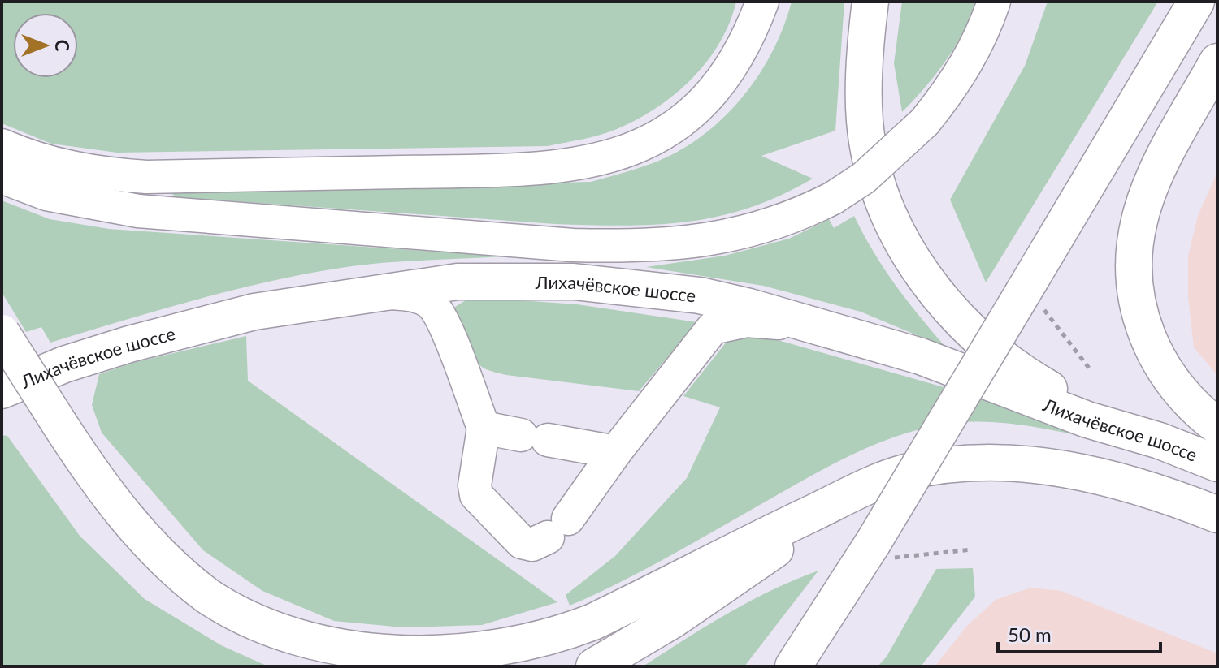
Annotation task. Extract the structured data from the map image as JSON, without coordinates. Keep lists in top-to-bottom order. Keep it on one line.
{"streets":{"main road":["Лихачёвское шоссе"]},"scale_bar":"50 m","north":"right"}
